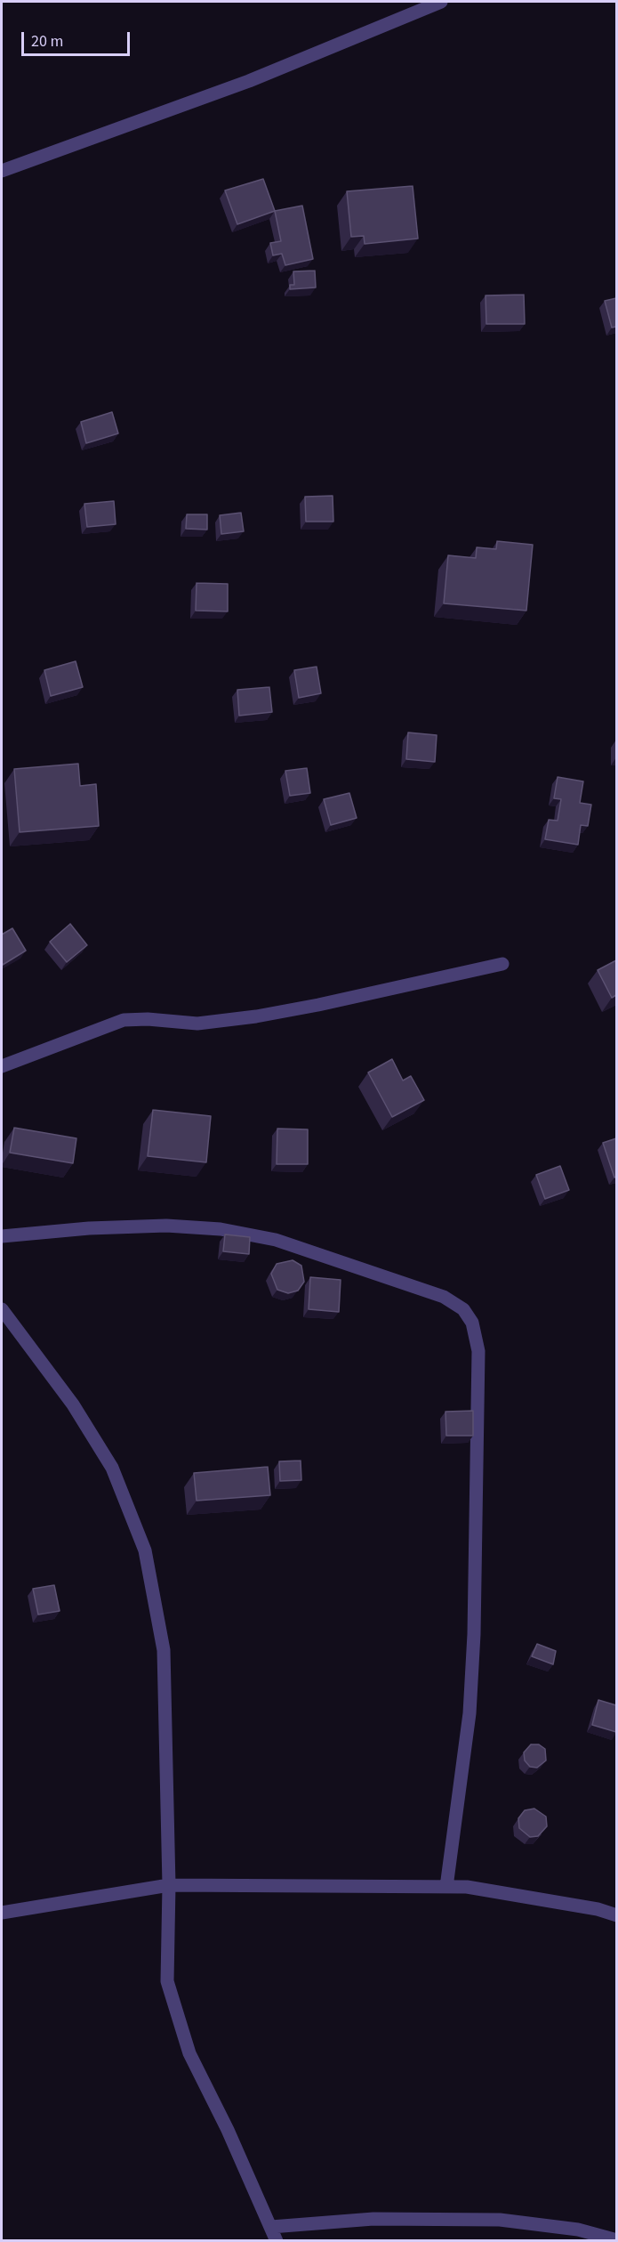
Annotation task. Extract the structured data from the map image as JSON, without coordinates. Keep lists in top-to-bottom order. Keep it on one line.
{"scale_bar":"20 m"}
